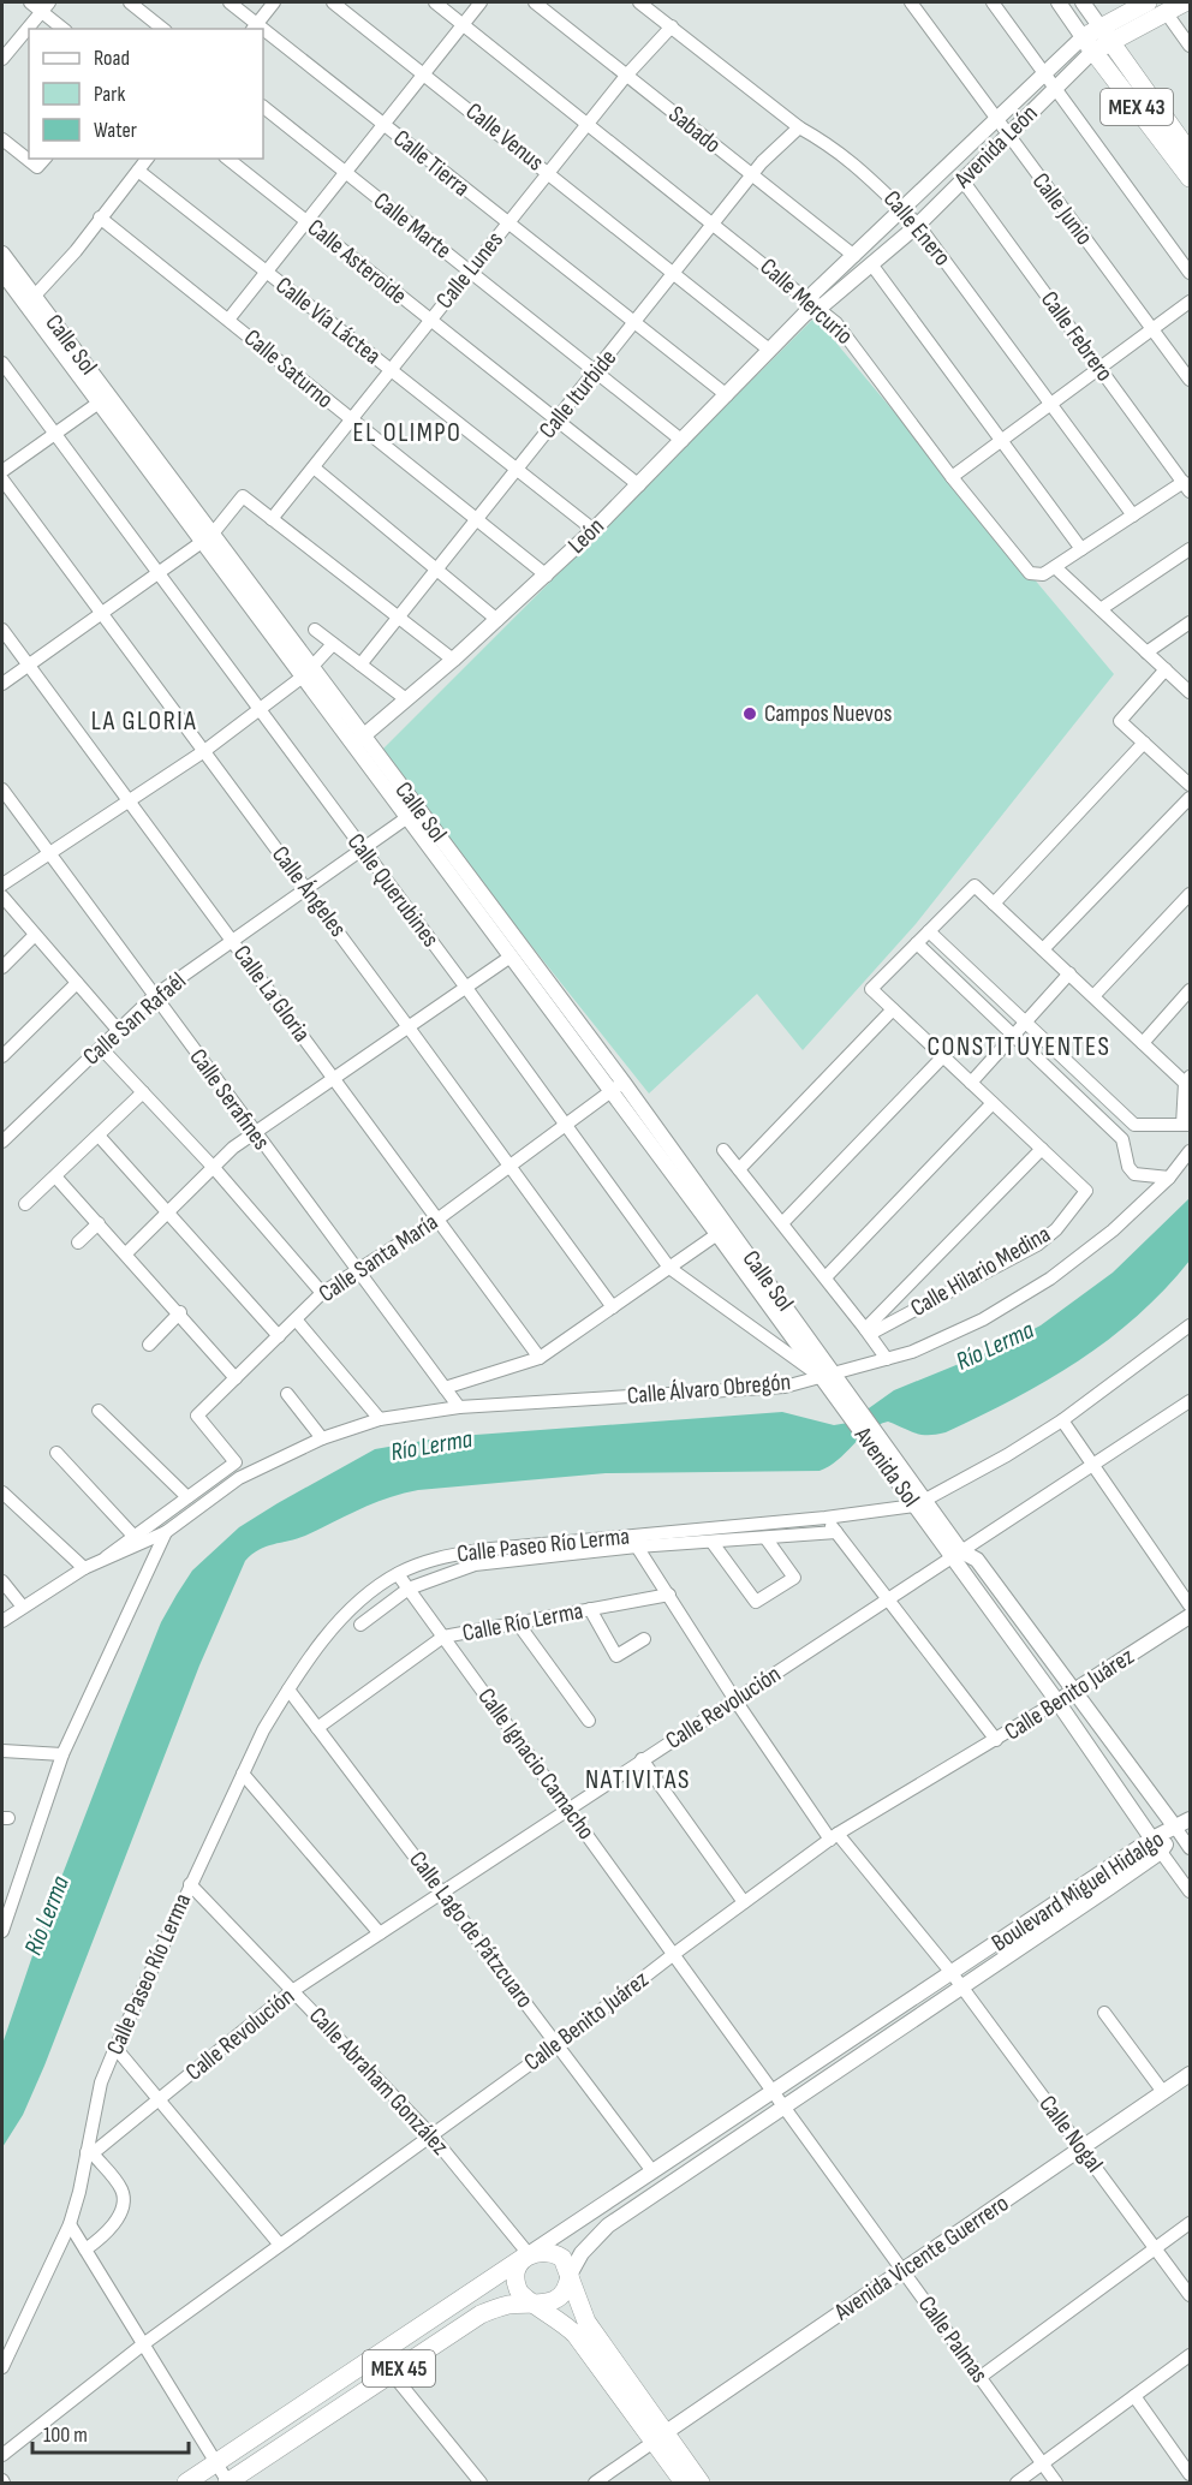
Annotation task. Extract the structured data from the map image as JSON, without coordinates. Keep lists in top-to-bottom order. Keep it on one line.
{"streets":{"main road":["MEX 43","Avenida León","MEX 45"],"street":["Sabado","Calle Venus","Calle Tierra","Calle Junio","Calle Marte","Calle Enero","Calle Asteroide","Calle Lunes","Calle Mercurio","Calle Vía Láctea","Calle Febrero","Calle Sol","Calle Saturno","Calle Iturbide","León","Calle Querubines","Calle Ángeles","Calle La Gloria","Calle San Rafaél","Calle Serafines","Calle Santa María","Calle Hilario Medina","Calle Álvaro Obregón","Avenida Sol","Calle Paseo Río Lerma","Calle Río Lerma","Calle Benito Juárez","Calle Revolución","Calle Ignacio Camacho","Boulevard Miguel Hidalgo","Calle Lago de Pátzcuaro","Calle Abraham González","Calle Nogal","Avenida Vicente Guerrero","Calle Palmas"]},"crossings":[["MEX 43","Avenida León"],["Sabado","Avenida León"],["Sabado","Calle Lunes"],["Sabado","Calle Iturbide"],["Calle Venus","Calle Lunes"],["Calle Venus","Calle Iturbide"],["Calle Venus","León"],["Avenida León","Calle Junio"],["Avenida León","Calle Enero"],["Avenida León","Calle Mercurio"],["Avenida León","Calle Febrero"],["Avenida León","León"],["Calle Tierra","Calle Lunes"],["Calle Tierra","Calle Iturbide"],["Calle Tierra","León"],["Calle Marte","Calle Lunes"],["Calle Marte","Calle Iturbide"],["Calle Marte","León"],["Calle Enero","Calle Lunes"],["Calle Enero","Calle Iturbide"],["Calle Asteroide","Calle Lunes"],["Calle Asteroide","Calle Iturbide"],["Calle Asteroide","León"],["Calle Lunes","Calle Mercurio"],["Calle Lunes","Calle Vía Láctea"],["Calle Lunes","Calle Saturno"],["Calle Mercurio","Calle Iturbide"],["Calle Mercurio","León"],["Calle Vía Láctea","Calle Iturbide"],["Calle Vía Láctea","León"],["Calle Sol","León"],["Calle Sol","Calle Querubines"],["Calle Sol","Calle San Rafaél"],["Calle Sol","Calle Santa María"],["Calle Sol","Calle Álvaro Obregón"],["Calle Sol","Avenida Sol"],["Calle Saturno","Calle Iturbide"],["Calle Saturno","León"],["Calle Querubines","Calle San Rafaél"],["Calle Querubines","Calle Santa María"],["Calle Querubines","Calle Álvaro Obregón"],["Calle Querubines","Avenida Sol"],["Calle Ángeles","Calle San Rafaél"],["Calle Ángeles","Calle Santa María"],["Calle La Gloria","Calle San Rafaél"],["Calle La Gloria","Calle Santa María"],["Calle San Rafaél","Calle Serafines"],["Calle Serafines","Calle Santa María"],["Calle Serafines","Calle Álvaro Obregón"],["Calle Álvaro Obregón","Avenida Sol"],["Avenida Sol","Calle Paseo Río Lerma"],["Avenida Sol","Calle Revolución"],["Calle Paseo Río Lerma","Calle Revolución"],["Calle Paseo Río Lerma","Calle Ignacio Camacho"],["Calle Paseo Río Lerma","Calle Lago de Pátzcuaro"],["Calle Paseo Río Lerma","Calle Abraham González"],["Calle Río Lerma","Calle Ignacio Camacho"],["Calle Río Lerma","Calle Lago de Pátzcuaro"],["Calle Río Lerma","Calle Nogal"],["Calle Benito Juárez","Calle Ignacio Camacho"],["Calle Benito Juárez","Calle Lago de Pátzcuaro"],["Calle Benito Juárez","Calle Abraham González"],["Calle Benito Juárez","Calle Nogal"],["Calle Revolución","Calle Ignacio Camacho"],["Calle Revolución","Calle Lago de Pátzcuaro"],["Calle Revolución","Calle Abraham González"],["Calle Revolución","Calle Nogal"],["Calle Ignacio Camacho","Boulevard Miguel Hidalgo"],["Calle Ignacio Camacho","Calle Palmas"],["Boulevard Miguel Hidalgo","Calle Lago de Pátzcuaro"],["Boulevard Miguel Hidalgo","Calle Abraham González"],["Boulevard Miguel Hidalgo","Calle Nogal"],["Boulevard Miguel Hidalgo","Calle Palmas"],["Boulevard Miguel Hidalgo","MEX 45"],["Calle Abraham González","MEX 45"],["Calle Nogal","Avenida Vicente Guerrero"],["Avenida Vicente Guerrero","Calle Palmas"]],"districts":["EL OLIMPO","LA GLORIA","CONSTITUYENTES","NATIVITAS"],"water":["Río Lerma"],"places":["Campos Nuevos"],"legend":["Road","Park","Water"],"scale_bar":"100 m"}
